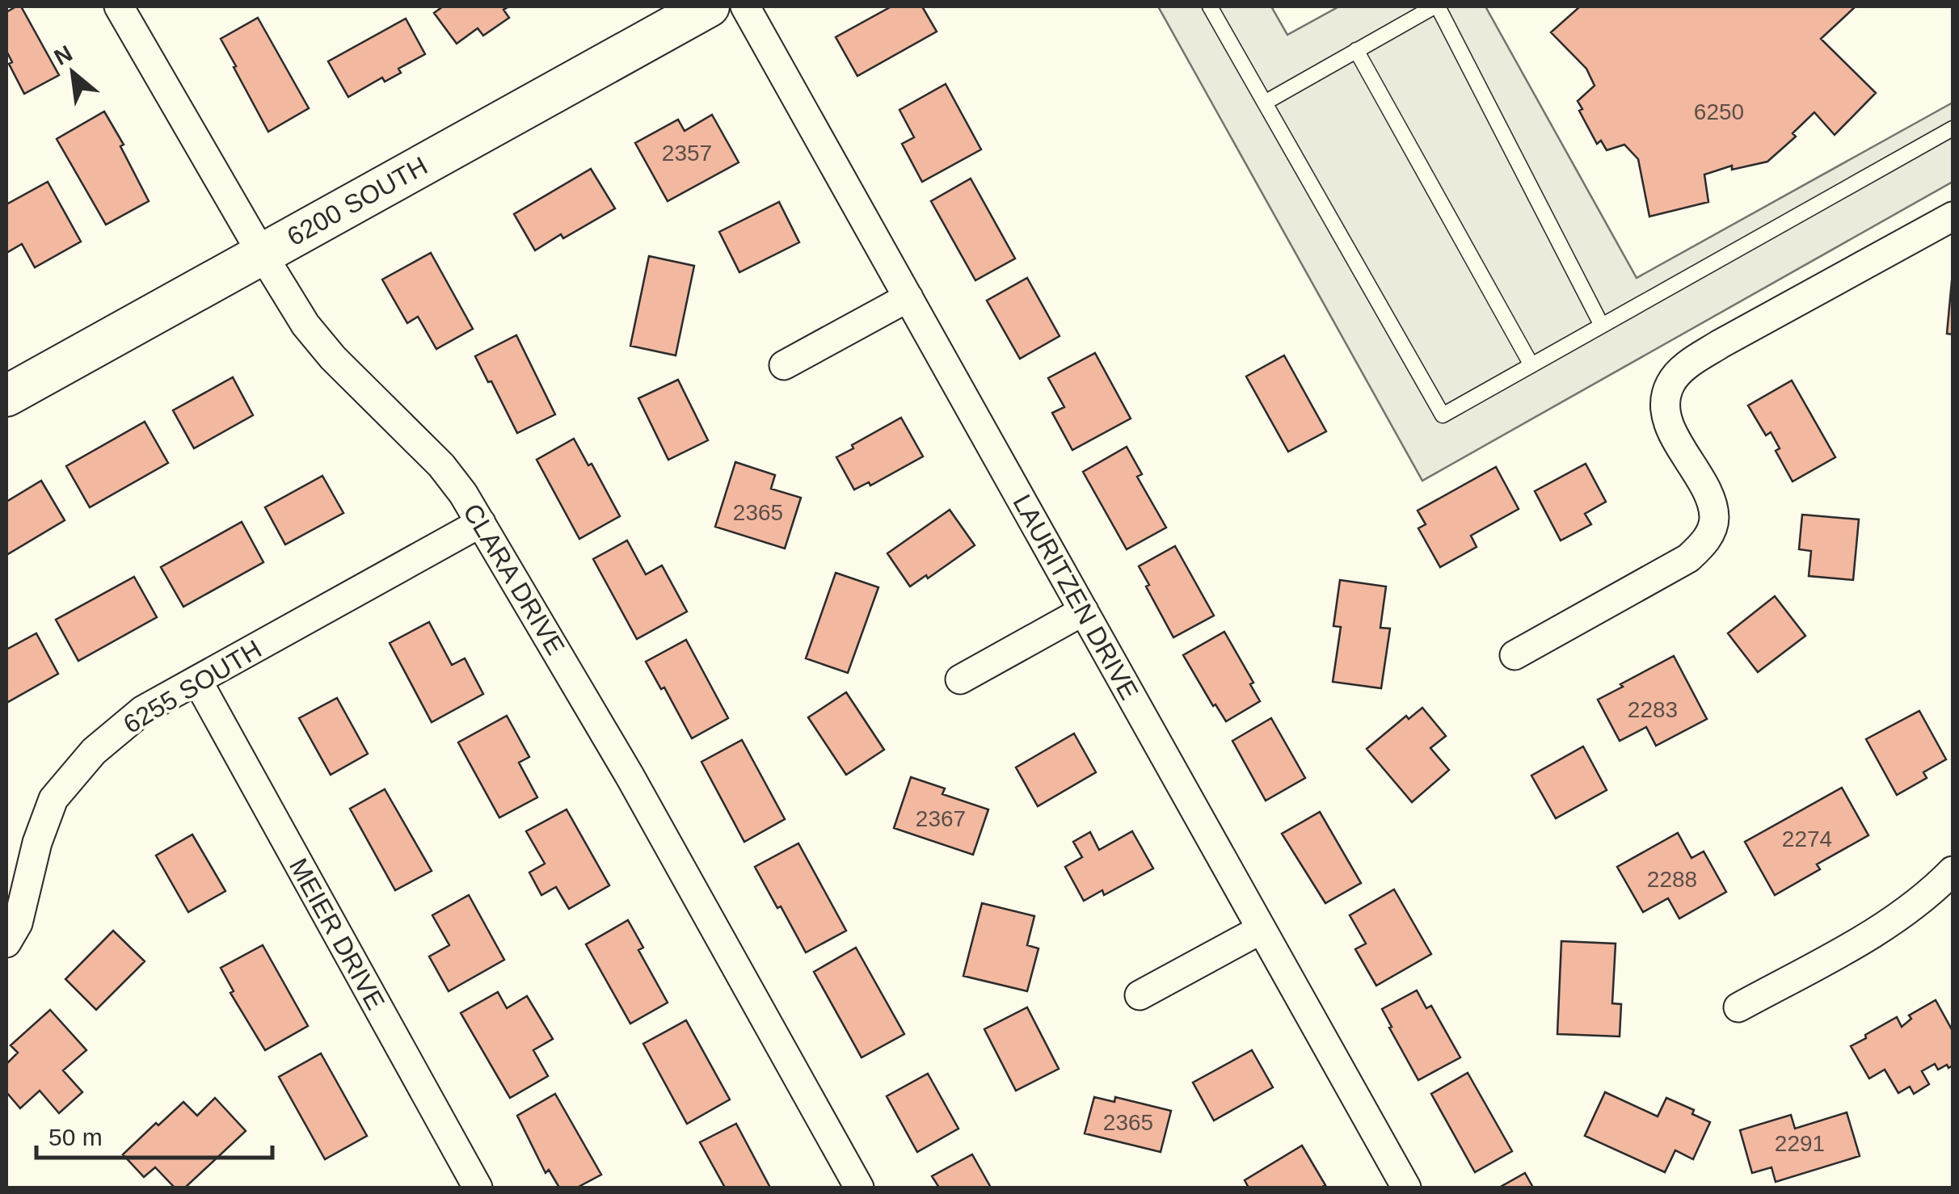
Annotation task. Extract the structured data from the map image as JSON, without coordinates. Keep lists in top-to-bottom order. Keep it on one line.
{"streets":{"main road":["6200 SOUTH"],"street":["CLARA DRIVE","LAURITZEN DRIVE","6255 SOUTH","MEIER DRIVE"]},"crossings":[["6200 SOUTH","CLARA DRIVE"],["CLARA DRIVE","6255 SOUTH"],["6255 SOUTH","MEIER DRIVE"]],"house_numbers":["6250","2357","2365","2283","2367","2274","2288","2365","2291"],"scale_bar":"50 m","north":"top left"}
